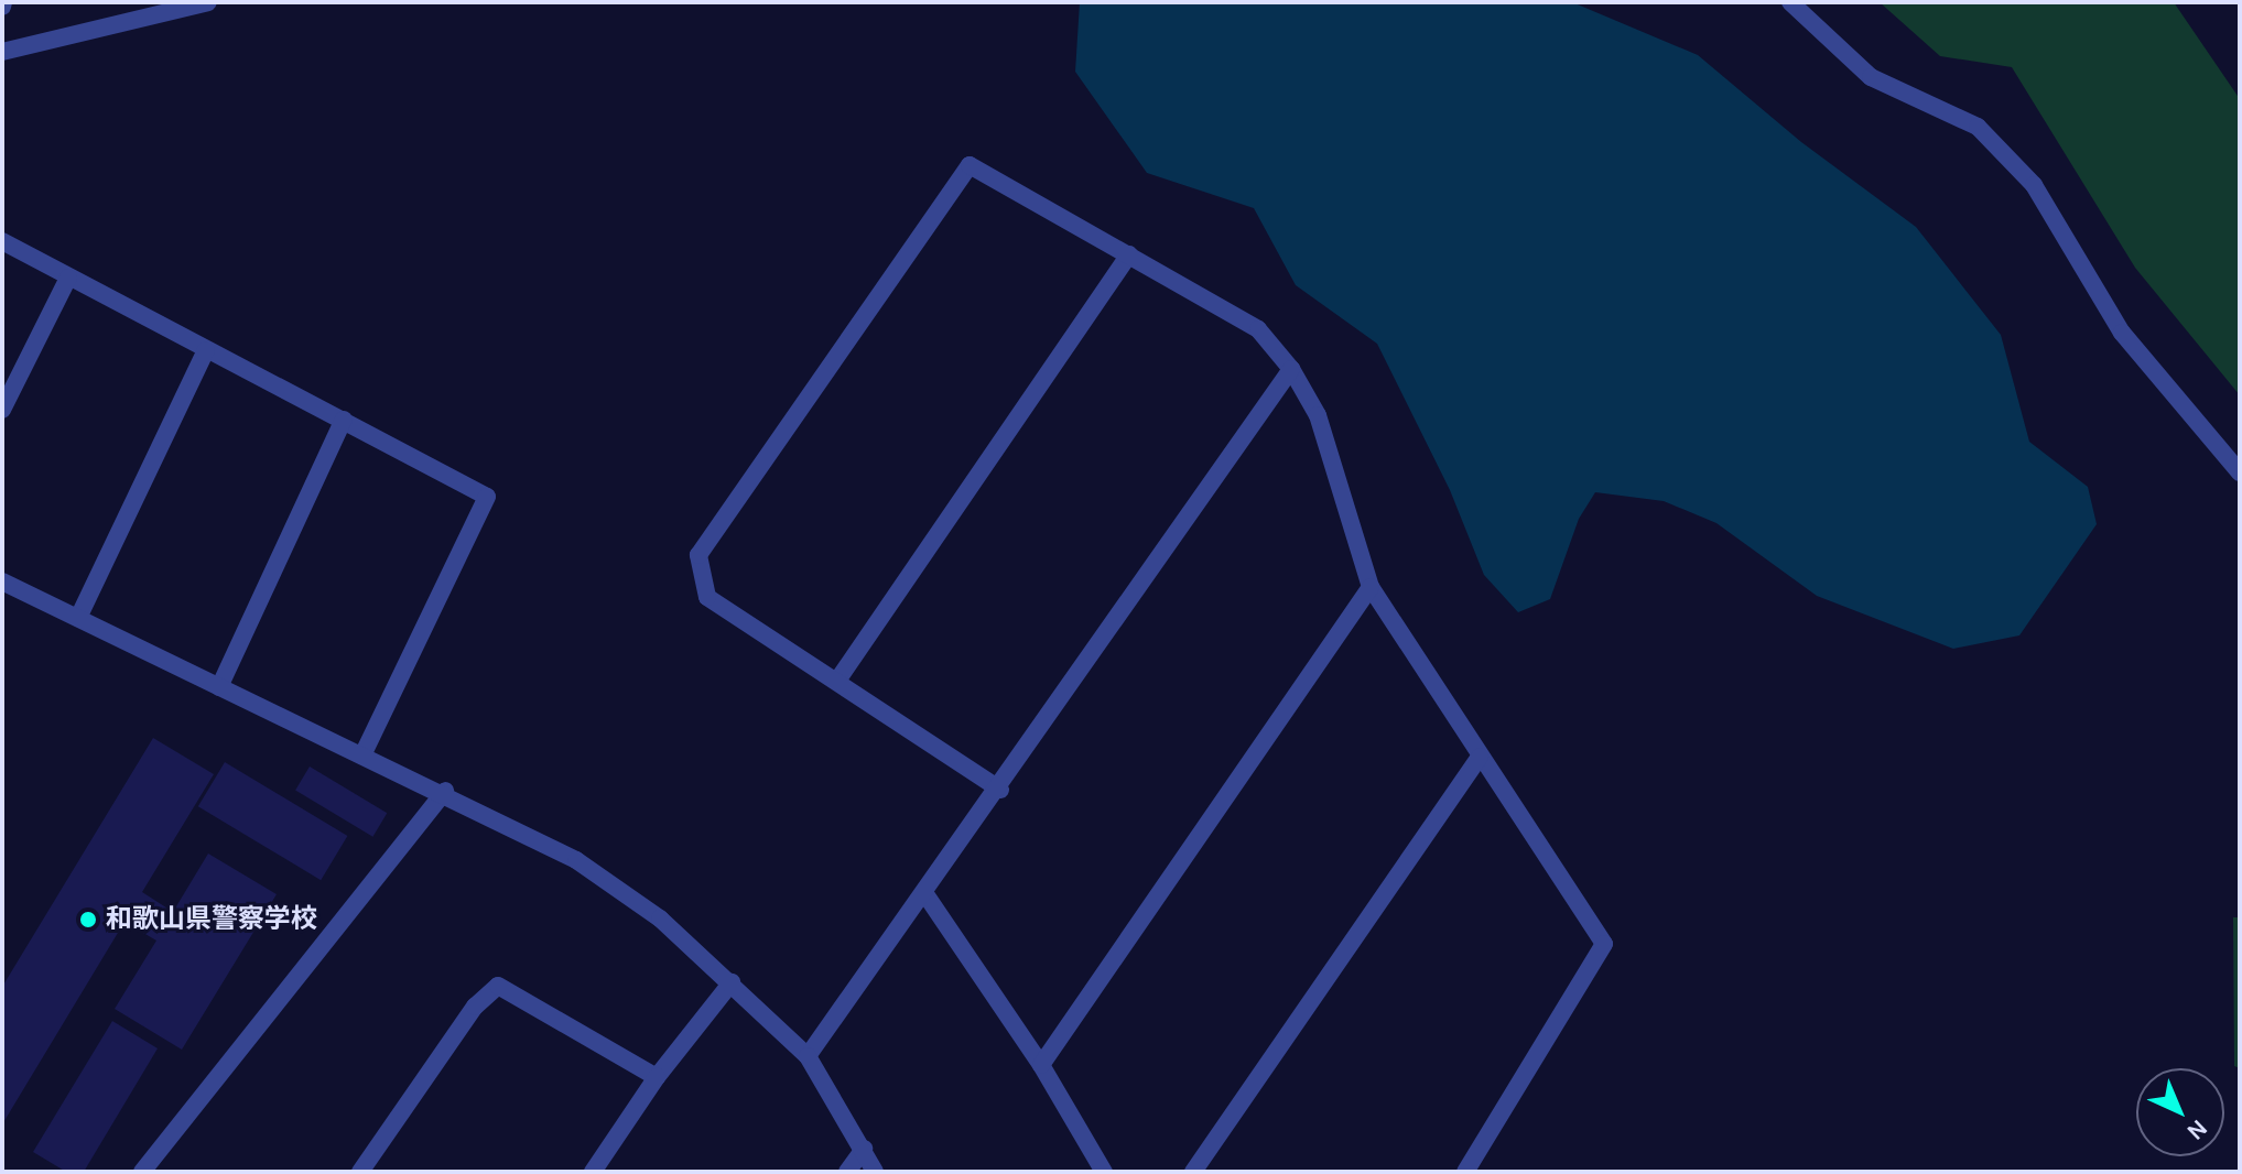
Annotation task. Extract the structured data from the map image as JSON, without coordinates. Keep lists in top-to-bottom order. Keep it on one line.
{"places":["和歌山県警察学校"],"north":"bottom right"}
